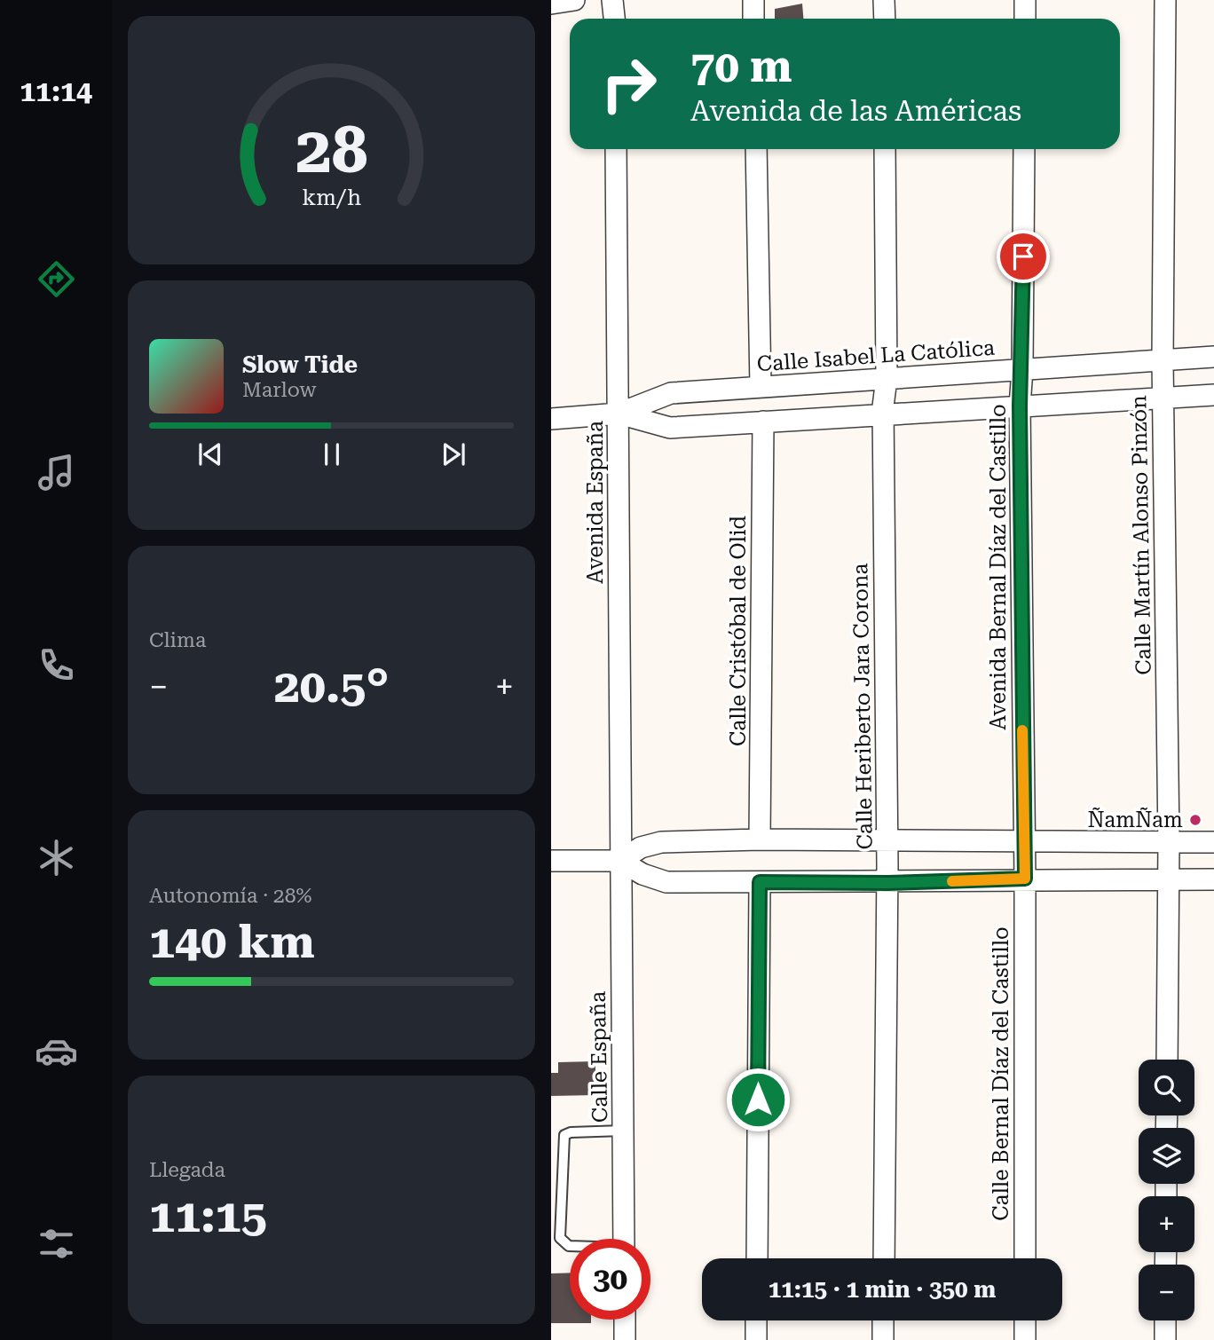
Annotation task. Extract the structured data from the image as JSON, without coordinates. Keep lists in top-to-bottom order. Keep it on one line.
{"streets":{"street":["Calle Isabel La Católica","Avenida España","Calle Martín Alonso Pinzón","Avenida Bernal Díaz del Castillo","Calle Cristóbal de Olid","Calle Heriberto Jara Corona","Calle España","Calle Bernal Díaz del Castillo"]},"crossings":[["Calle Isabel La Católica","Avenida España"],["Calle Isabel La Católica","Calle Martín Alonso Pinzón"],["Calle Isabel La Católica","Avenida Bernal Díaz del Castillo"],["Calle Isabel La Católica","Calle Cristóbal de Olid"],["Calle Isabel La Católica","Calle Heriberto Jara Corona"],["Avenida España","Calle España"],["Avenida Bernal Díaz del Castillo","Calle Bernal Díaz del Castillo"]],"places":["ÑamÑam"],"page":{"tabs":"11:14","turn":["70 m","Avenida de las Américas"],"song":["Slow Tide","Marlow"],"tile":["Clima",["Autonomía · 28%","140 km"],["Llegada","11:15"]],"heat":["−","20.5°","+"],"map_buttons":["+","−"],"limit":"30","trip":"11:15 · 1 min · 350 m","gauge":["28","km/h"]}}
